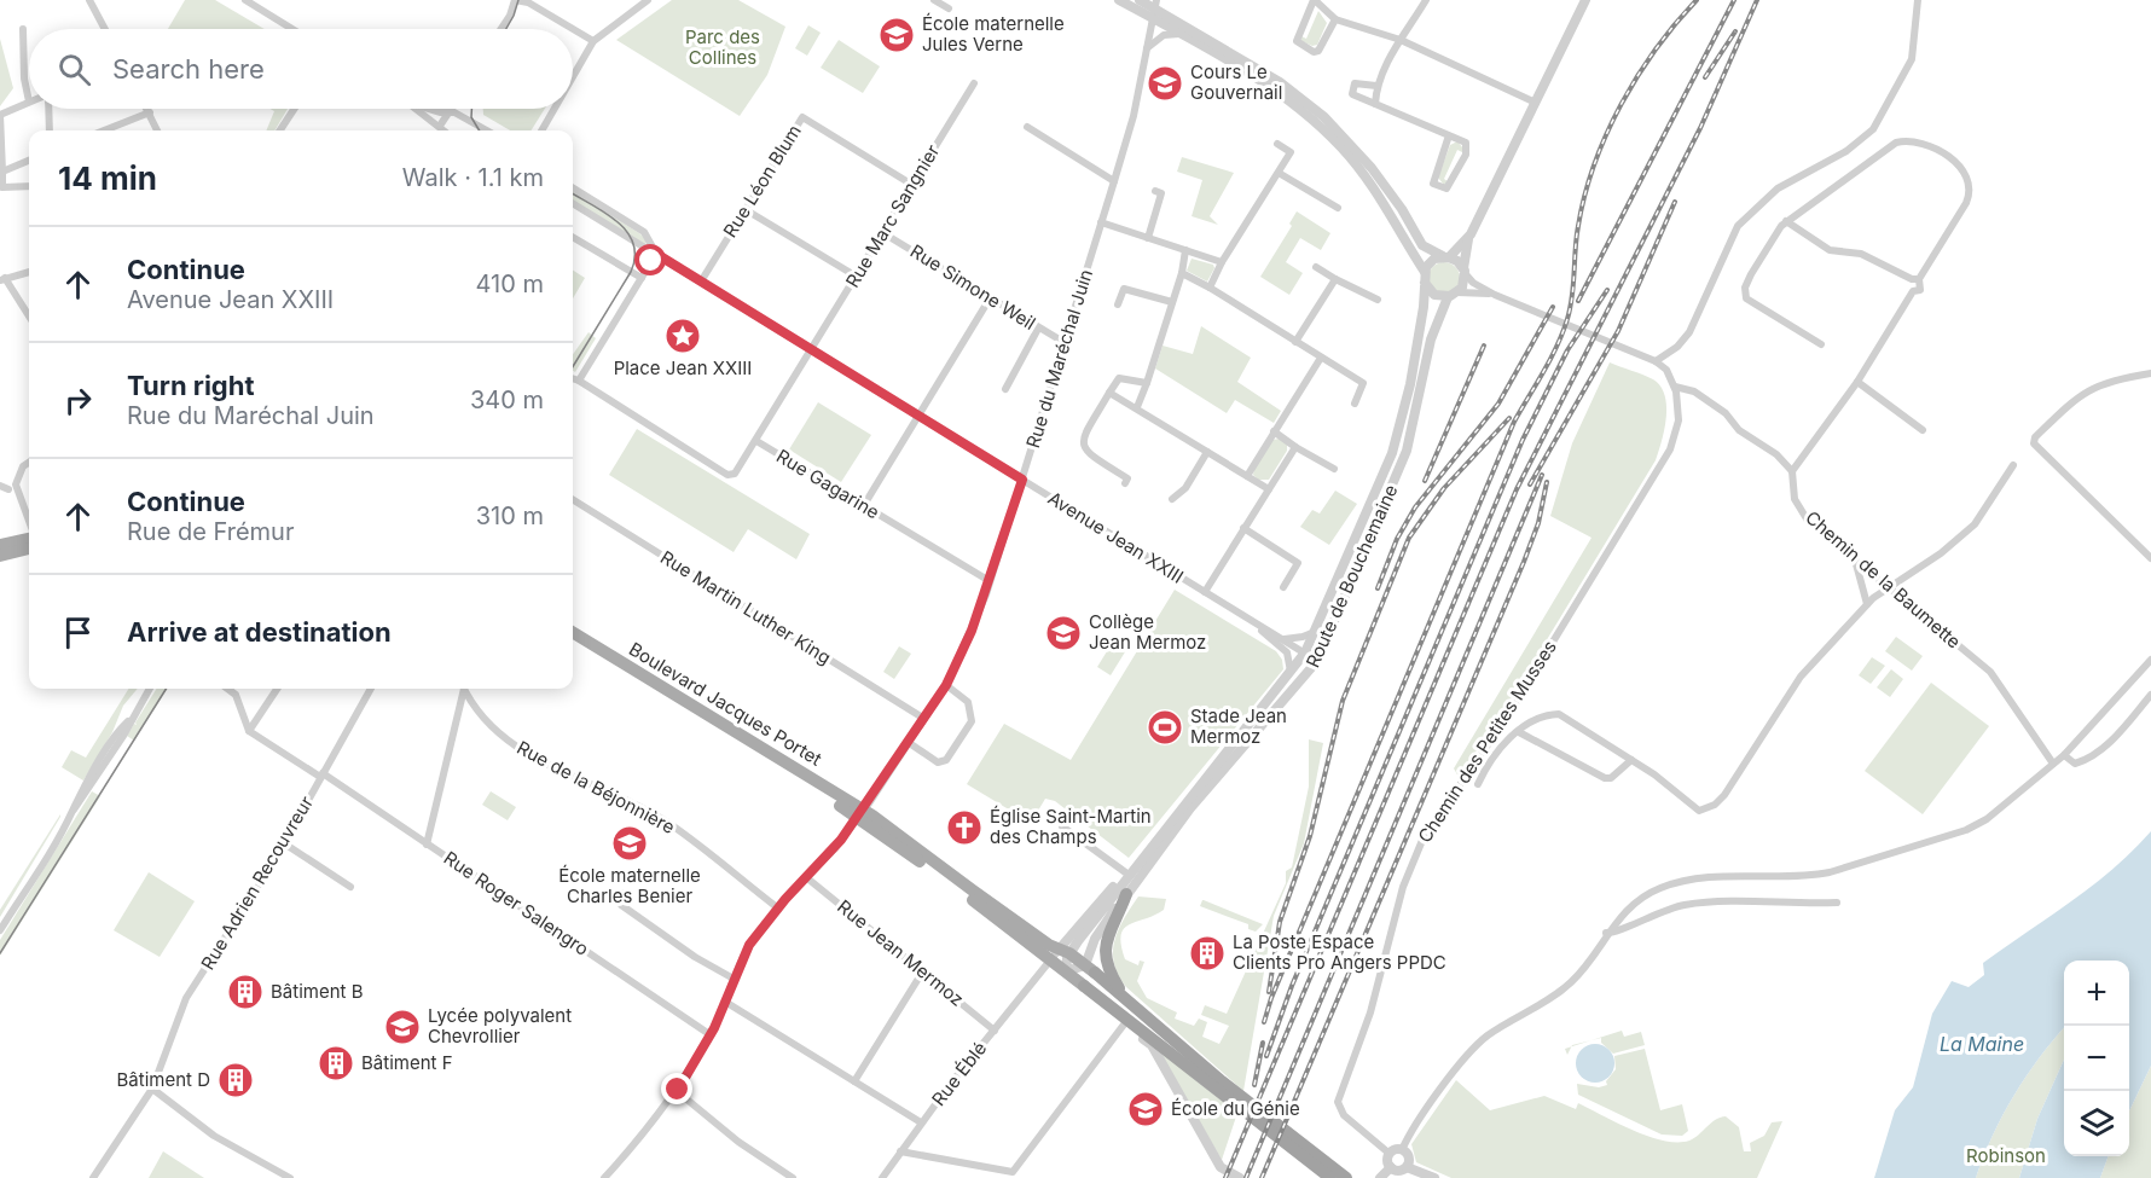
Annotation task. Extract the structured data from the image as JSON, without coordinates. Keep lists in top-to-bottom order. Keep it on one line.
{"streets":{"main road":["Boulevard Jacques Portet"],"street":["Rue Léon Blum","Rue Marc Sangnier","Rue Simone Weil","Rue du Maréchal Juin","Rue Gagarine","Avenue Jean XXIII","Route de Bouchemaine","Chemin de la Baumette","Rue Martin Luther King","Chemin des Petites Musses","Rue de la Béjonnière","Rue Adrien Recouvreur","Rue Roger Salengro","Rue Jean Mermoz","Rue Éblé"]},"crossings":[["Rue Léon Blum","Rue Marc Sangnier"],["Rue Léon Blum","Avenue Jean XXIII"],["Rue Marc Sangnier","Rue Simone Weil"],["Rue Marc Sangnier","Rue Gagarine"],["Rue Marc Sangnier","Avenue Jean XXIII"],["Rue Simone Weil","Rue du Maréchal Juin"],["Rue du Maréchal Juin","Rue Gagarine"],["Rue du Maréchal Juin","Avenue Jean XXIII"],["Rue du Maréchal Juin","Rue Martin Luther King"],["Rue du Maréchal Juin","Boulevard Jacques Portet"],["Rue du Maréchal Juin","Rue de la Béjonnière"],["Rue du Maréchal Juin","Rue Roger Salengro"],["Rue du Maréchal Juin","Rue Jean Mermoz"],["Avenue Jean XXIII","Route de Bouchemaine"],["Route de Bouchemaine","Rue Éblé"],["Rue Adrien Recouvreur","Rue Roger Salengro"],["Rue Jean Mermoz","Rue Éblé"]],"water":["La Maine"],"parks":["Parc des Collines","Robinson"],"places":{"school or university":["École maternelle Jules Verne","Cours Le Gouvernail","Collège Jean Mermoz","École maternelle Charles Benier","Lycée polyvalent Chevrollier","École du Génie"],"place":["Place Jean XXIII"],"sports":["Stade Jean Mermoz"],"church":["Église Saint-Martin des Champs"],"building":["La Poste Espace Clients Pro Angers PPDC","Bâtiment B","Bâtiment F","Bâtiment D"]},"page":{"search":"Search here","heading":["14 min","Walk · 1.1 km"],"list":[["Continue","Avenue Jean XXIII","410 m"],["Turn right","Rue du Maréchal Juin","340 m"],["Continue","Rue de Frémur","310 m"],"Arrive at destination"],"map_buttons":["+","−"]}}
